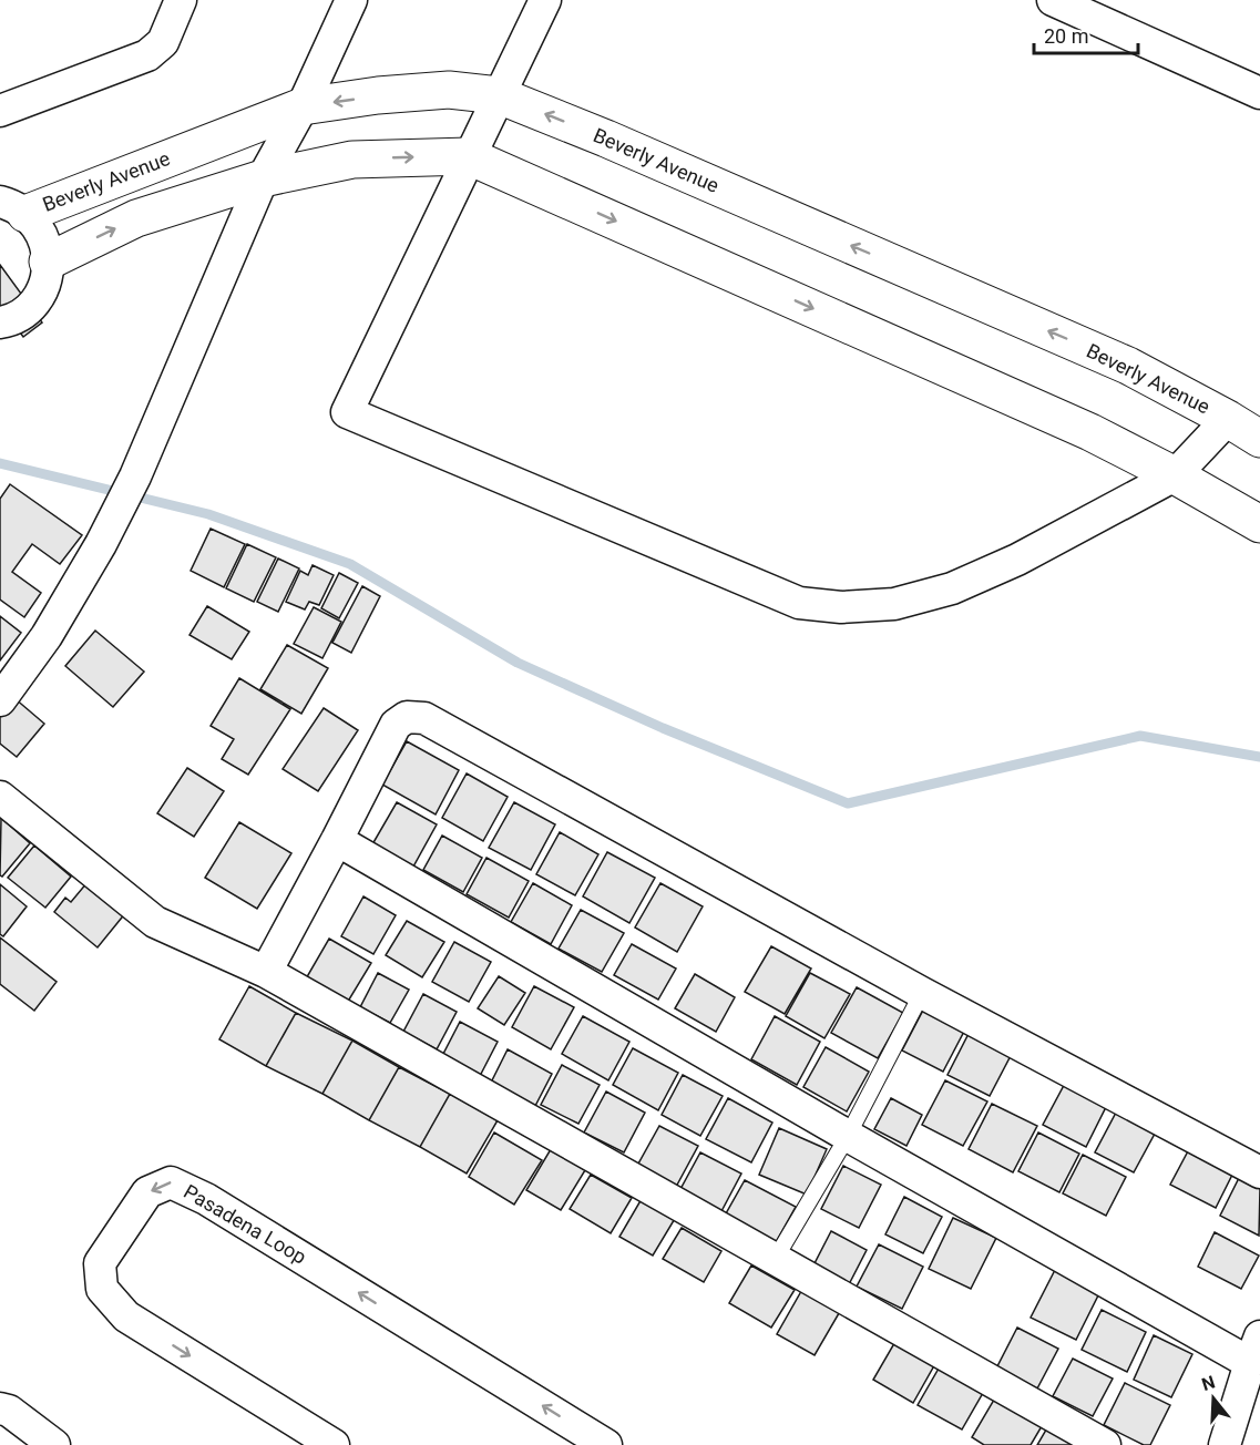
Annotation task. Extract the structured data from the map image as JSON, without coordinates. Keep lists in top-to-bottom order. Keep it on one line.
{"streets":{"street":["Beverly Avenue","Pasadena Loop"]},"scale_bar":"20 m","north":"top"}
